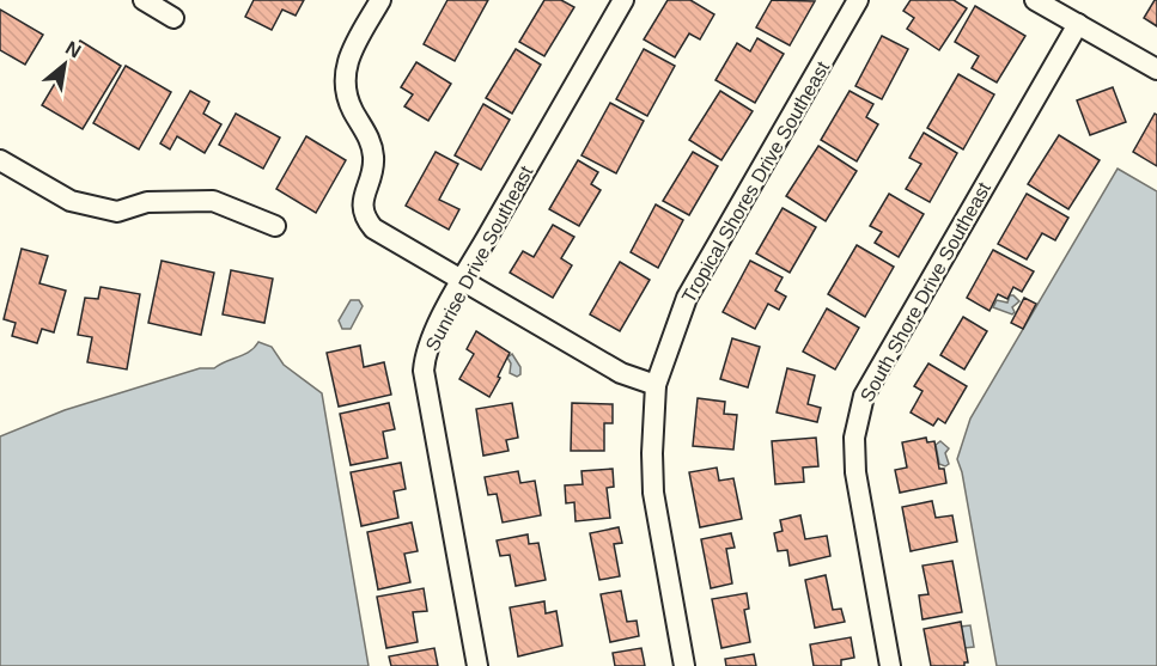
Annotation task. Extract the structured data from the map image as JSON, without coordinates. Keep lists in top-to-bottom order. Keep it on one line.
{"streets":{"street":["Tropical Shores Drive Southeast","Sunrise Drive Southeast","South Shore Drive Southeast"]},"north":"top right"}
